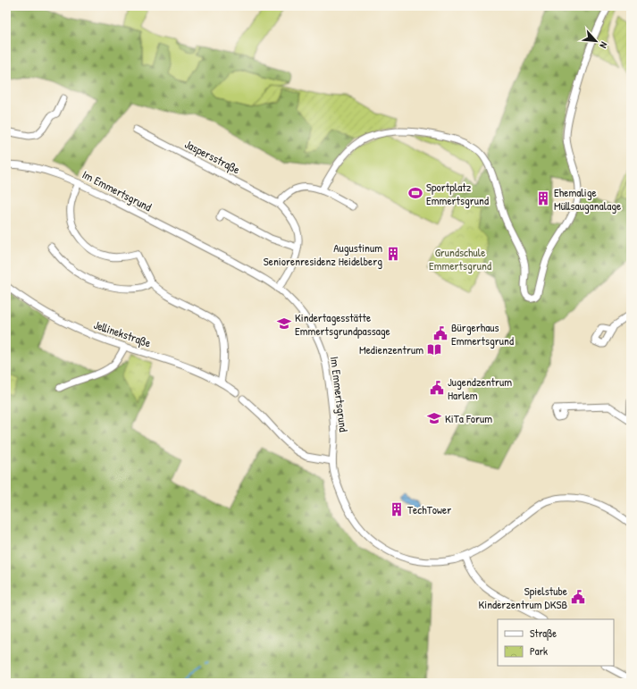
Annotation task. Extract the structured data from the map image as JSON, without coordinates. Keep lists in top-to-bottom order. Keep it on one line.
{"streets":{"street":["Jaspersstraße","Im Emmertsgrund","Jellinekstraße"]},"crossings":[["Jaspersstraße","Im Emmertsgrund"]],"parks":["Grundschule Emmertsgrund"],"places":{"sports":["Sportplatz Emmertsgrund"],"building":["Ehemalige Müllsauganalage","Augustinum Seniorenresidenz Heidelberg","TechTower"],"school or university":["Kindertagesstätte Emmertsgrundpassage","KiTa Forum"],"public building":["Bürgerhaus Emmertsgrund","Jugendzentrum Harlem","Spielstube Kinderzentrum DKSB"],"library":["Medienzentrum"]},"legend":["Straße","Park"],"north":"bottom right"}
